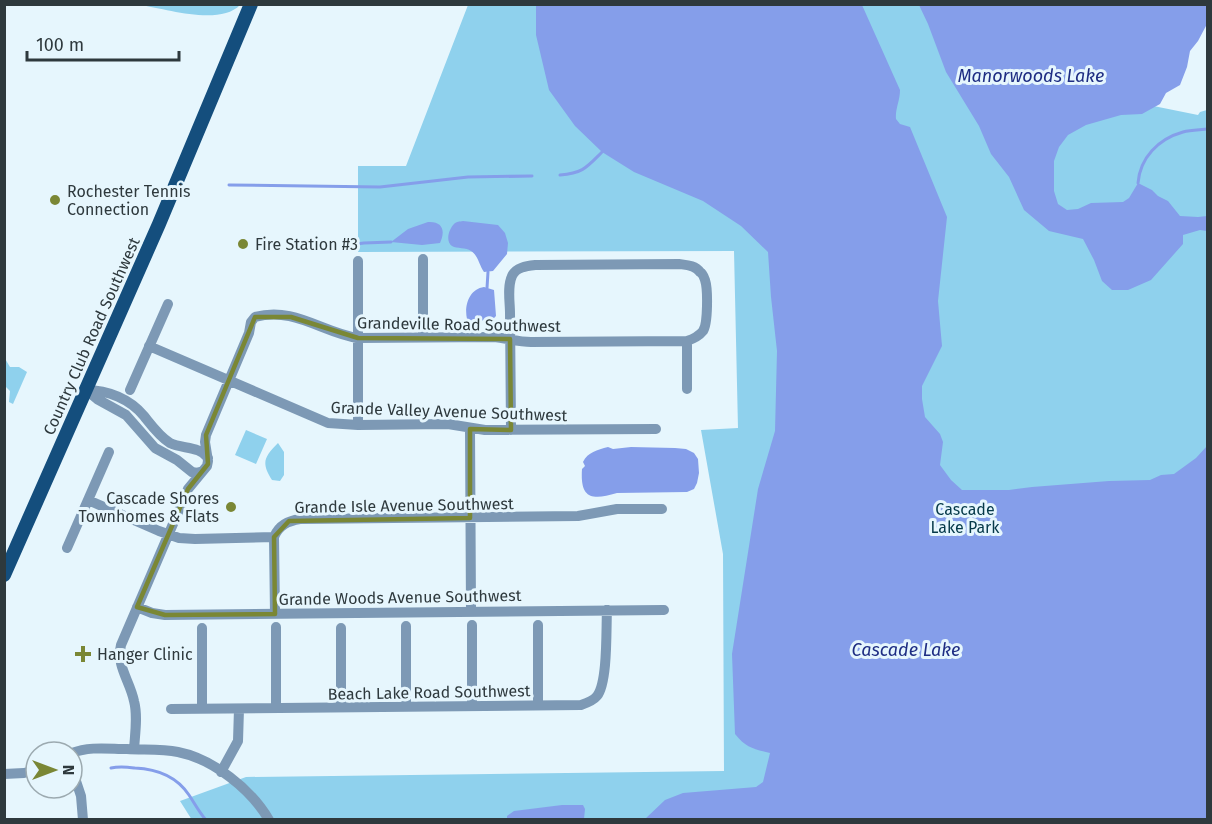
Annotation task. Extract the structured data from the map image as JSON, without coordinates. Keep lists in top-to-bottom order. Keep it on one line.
{"streets":{"main road":["Country Club Road Southwest"],"street":["Grandeville Road Southwest","Grande Valley Avenue Southwest","Grande Isle Avenue Southwest","Grande Woods Avenue Southwest","Beach Lake Road Southwest"]},"crossings":[["Grandeville Road Southwest","Grande Valley Avenue Southwest"],["Grandeville Road Southwest","Grande Woods Avenue Southwest"],["Grande Woods Avenue Southwest","Beach Lake Road Southwest"]],"water":["Manorwoods Lake","Cascade Lake"],"parks":["Cascade Lake Park"],"places":{"other":["Rochester Tennis Connection","Fire Station #3","Cascade Shores Townhomes & Flats"],"health":["Hanger Clinic"]},"scale_bar":"100 m","north":"right"}
